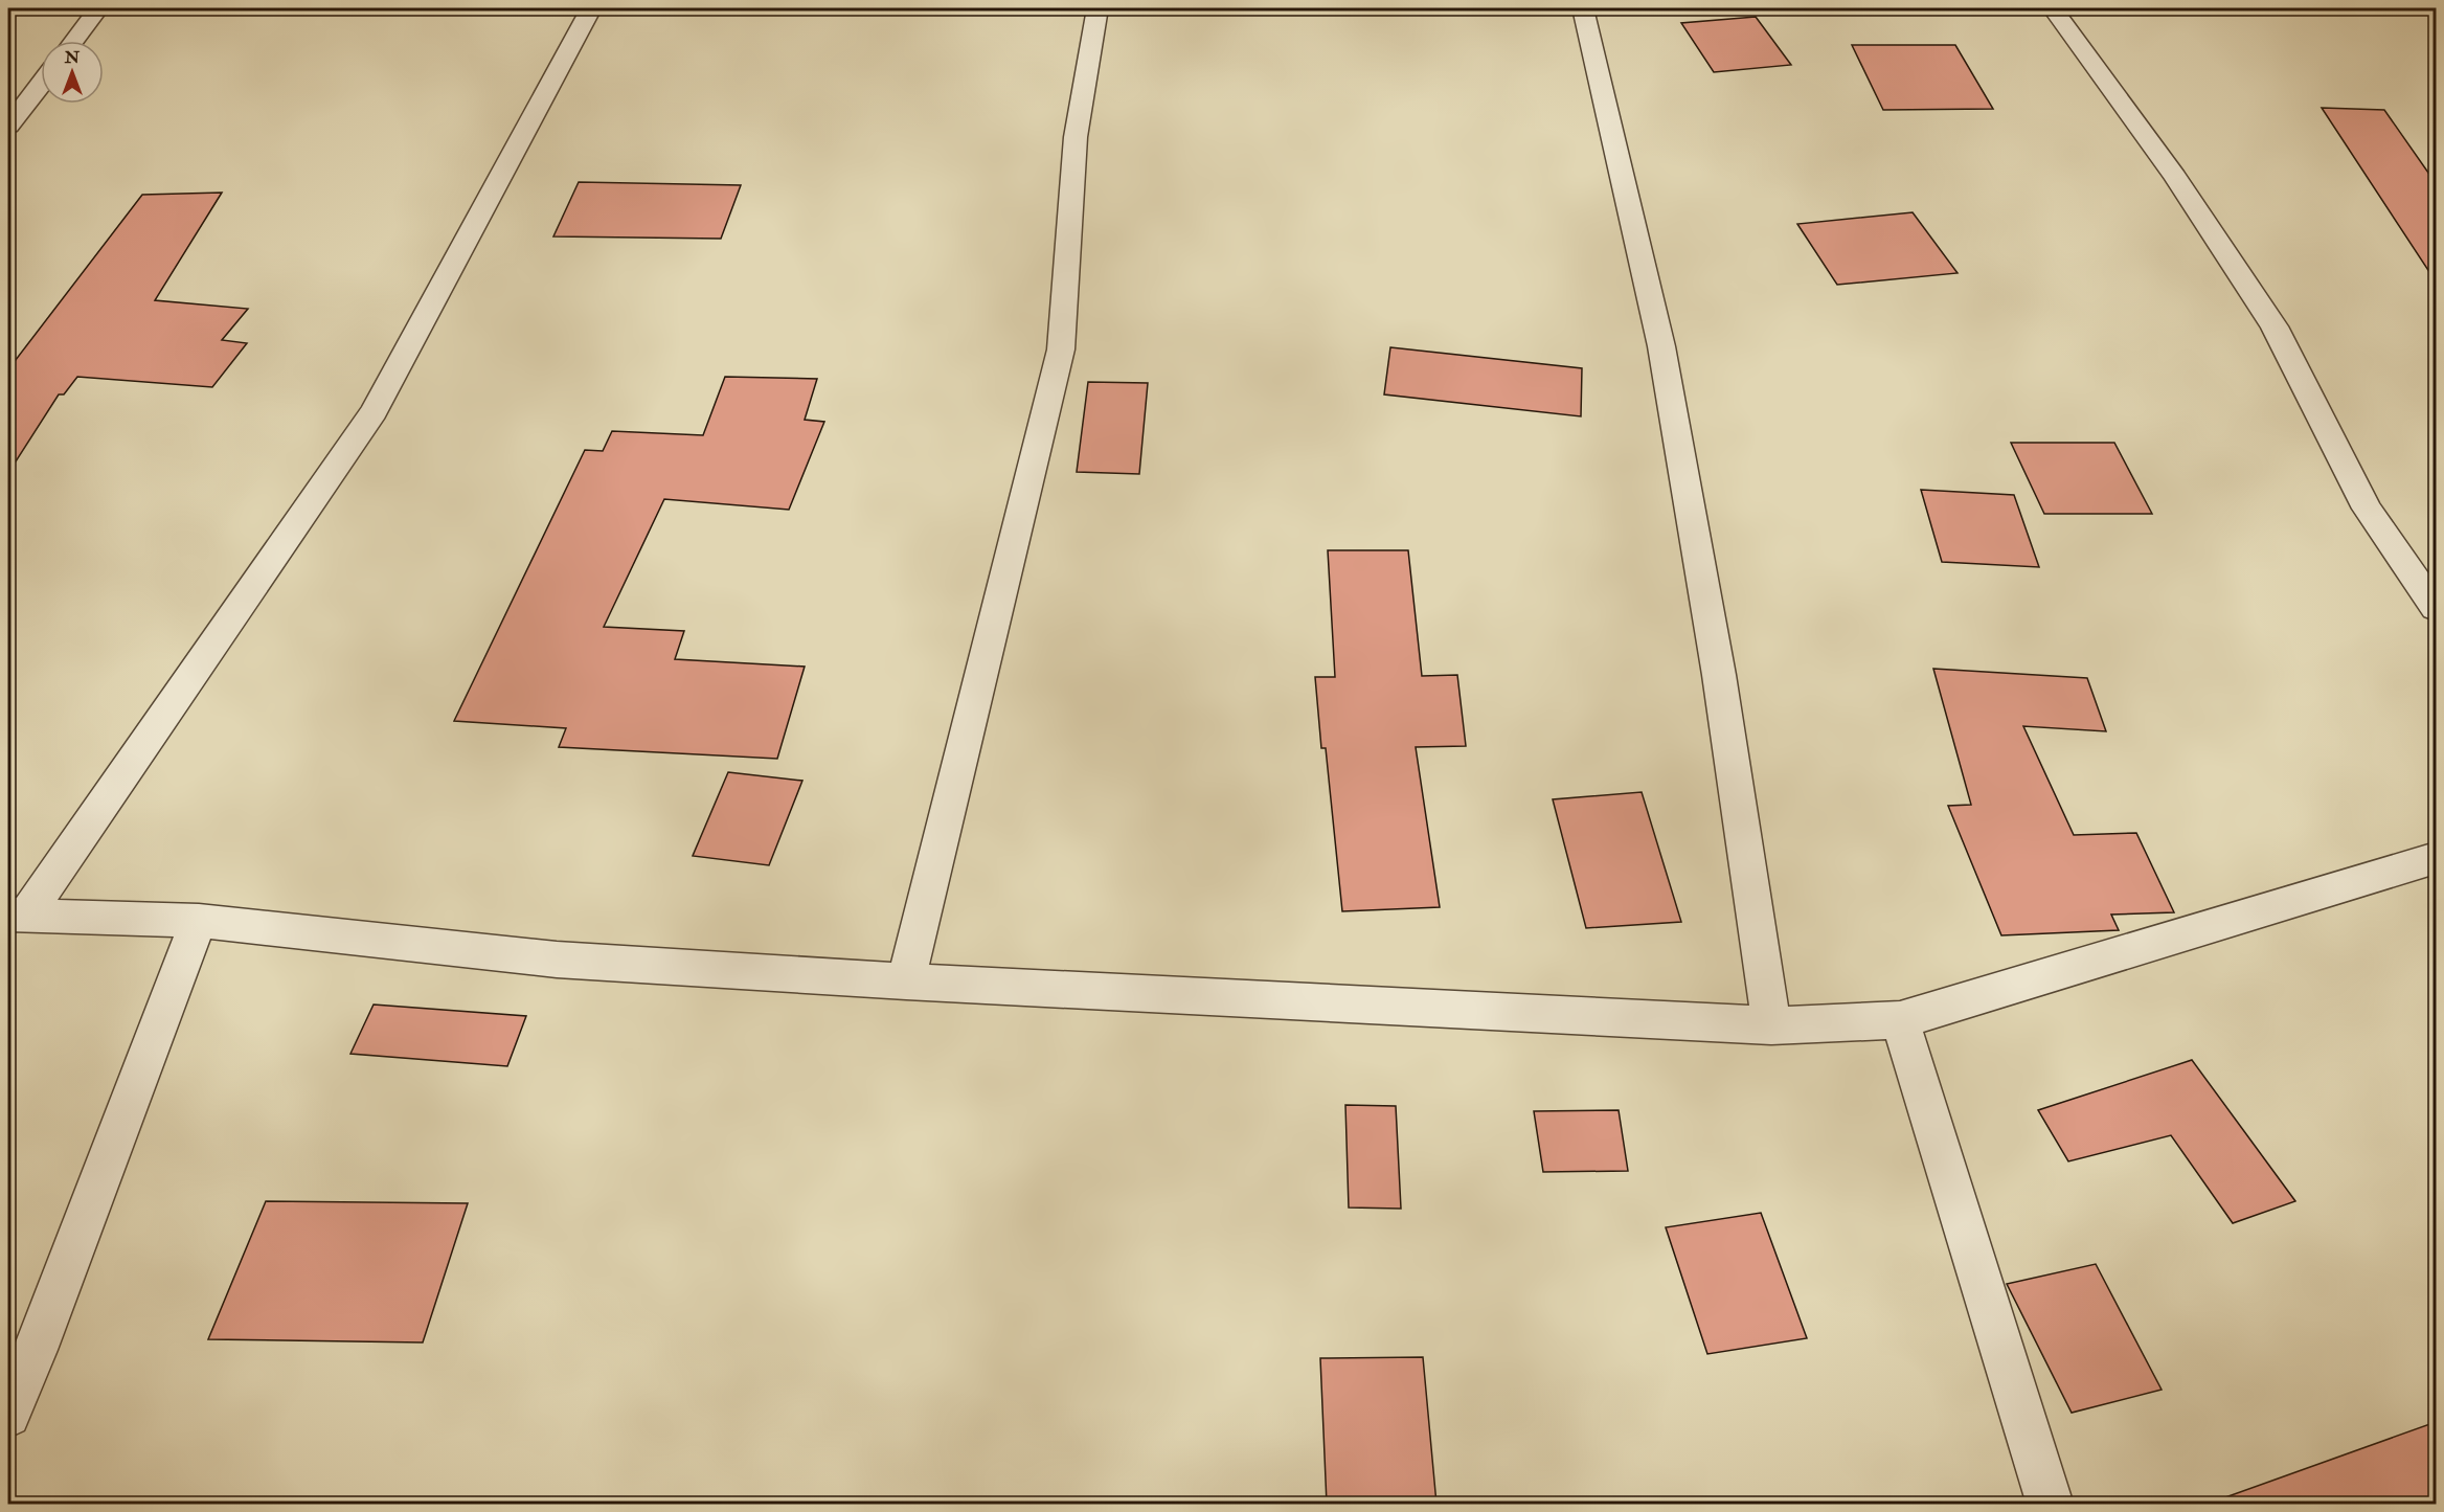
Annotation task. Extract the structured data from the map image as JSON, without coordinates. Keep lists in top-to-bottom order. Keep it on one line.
{"north":"top"}
